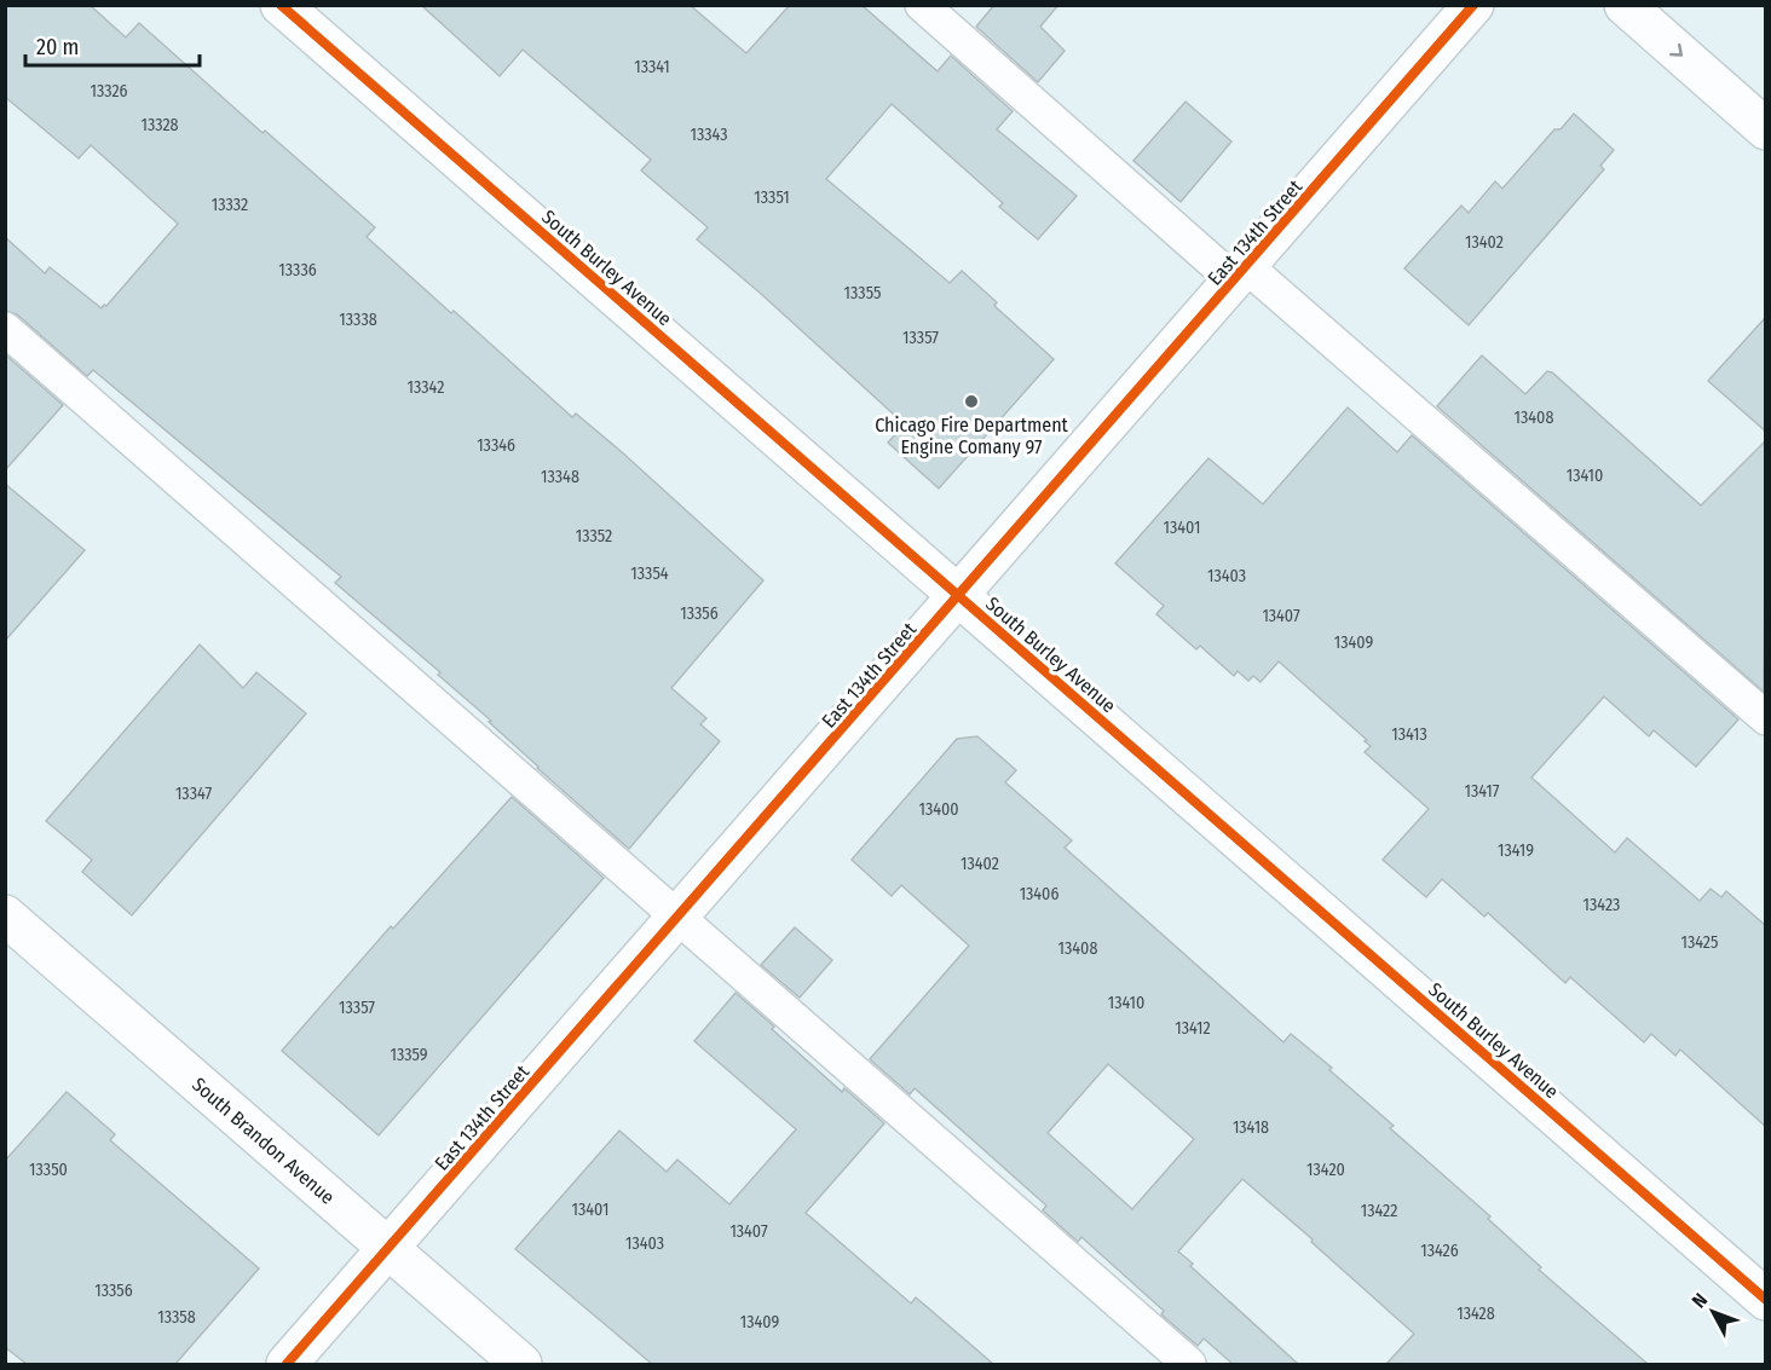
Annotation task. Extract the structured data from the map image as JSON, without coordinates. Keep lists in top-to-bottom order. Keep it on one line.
{"streets":{"street":["East 134th Street","South Burley Avenue","South Brandon Avenue"]},"crossings":[["East 134th Street","South Burley Avenue"],["East 134th Street","South Brandon Avenue"]],"places":["Chicago Fire Department Engine Comany 97"],"house_numbers":["13341","13326","13328","13343","13351","13332","13402","13336","13355","13338","13357","13342","13408","13346","13410","13348","13401","13352","13354","13403","13356","13407","13409","13413","13417","13347","13400","13419","13402","13406","13423","13425","13408","13410","13357","13412","13359","13418","13350","13420","13401","13422","13407","13403","13426","13356","13428","13358","13409"],"scale_bar":"20 m","north":"top left"}
